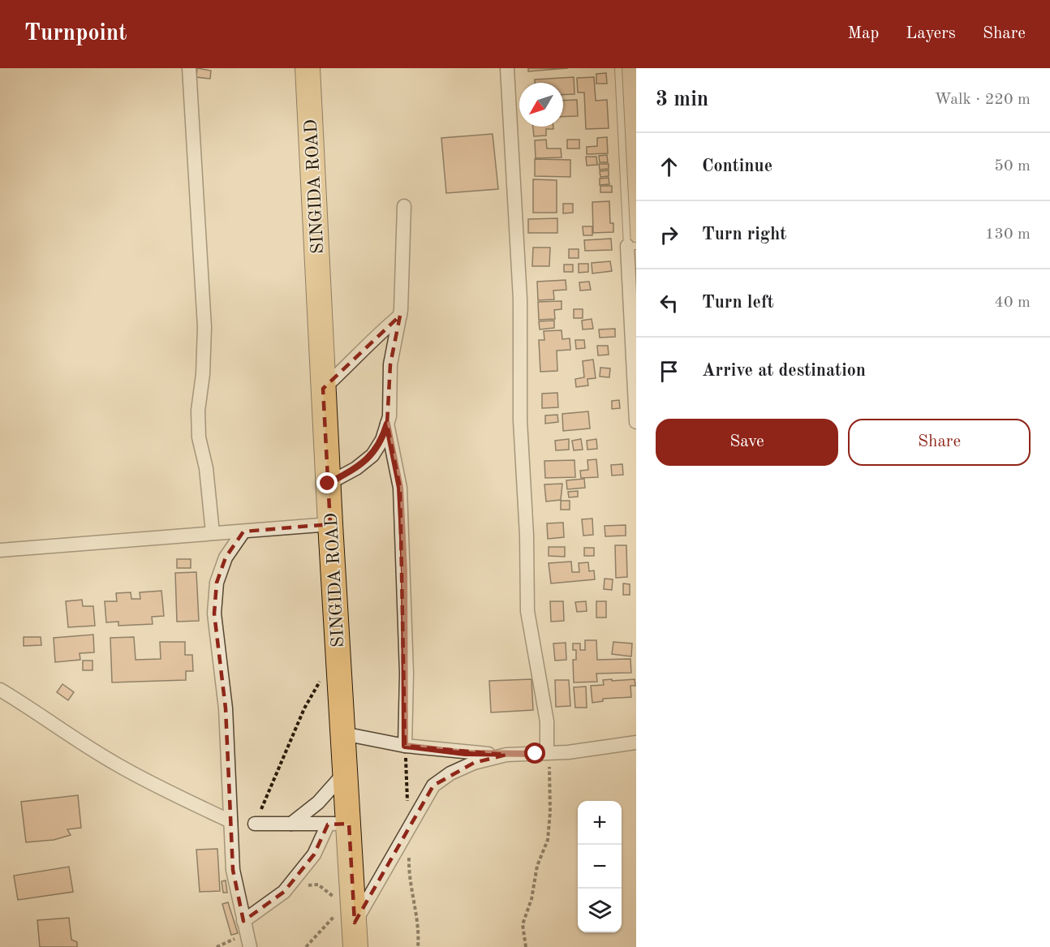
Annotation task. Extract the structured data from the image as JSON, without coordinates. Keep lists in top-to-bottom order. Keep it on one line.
{"streets":{"highway":["SINGIDA ROAD"]},"north":"bottom left","page":{"header":"Turnpoint","nav":["Map","Layers","Share"],"heading":["3 min","Walk · 220 m"],"list":[["Continue","50 m"],["Turn right","130 m"],["Turn left","40 m"],"Arrive at destination"],"buttons":["Save","Share"],"map_buttons":["+","−"]}}
